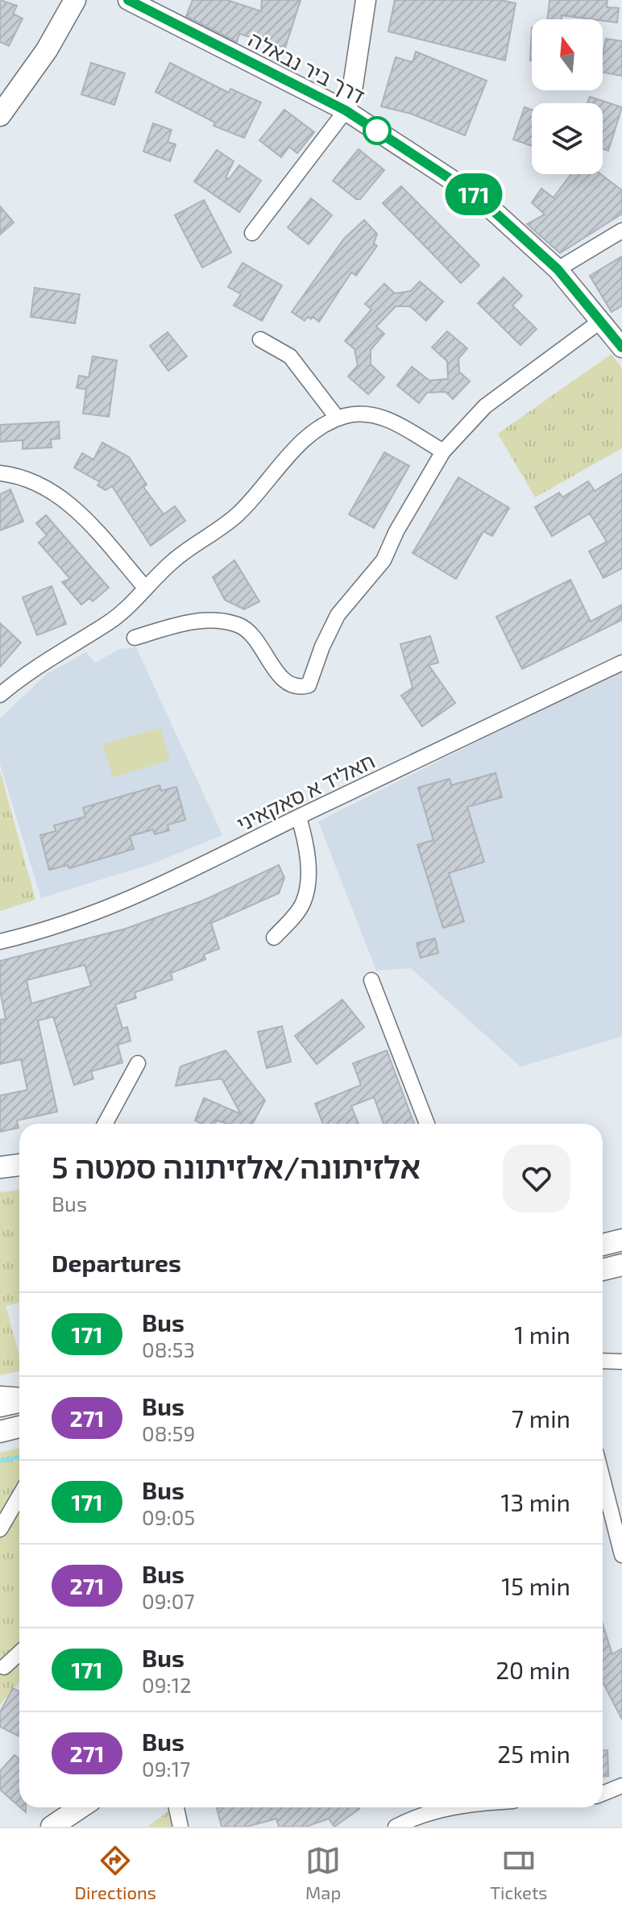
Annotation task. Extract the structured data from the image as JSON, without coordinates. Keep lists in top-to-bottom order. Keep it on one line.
{"streets":{"street":["דרך ביר נבאלה","חאליד א סאקאיני"]},"lines":["bus line 171"],"north":"top","page":{"on_map":"171","heading":[["אלזיתונה/אלזיתונה סמטה 5","Bus"],"Departures"],"list":[{"mark":"171","name":"Bus","note":"08:53","value":"1 min"},{"mark":"271","name":"Bus","note":"08:59","value":"7 min"},{"mark":"171","name":"Bus","note":"09:05","value":"13 min"},{"mark":"271","name":"Bus","note":"09:07","value":"15 min"},{"mark":"171","name":"Bus","note":"09:12","value":"20 min"},{"mark":"271","name":"Bus","note":"09:17","value":"25 min"}],"tabs":["Directions","Map","Tickets"]}}
